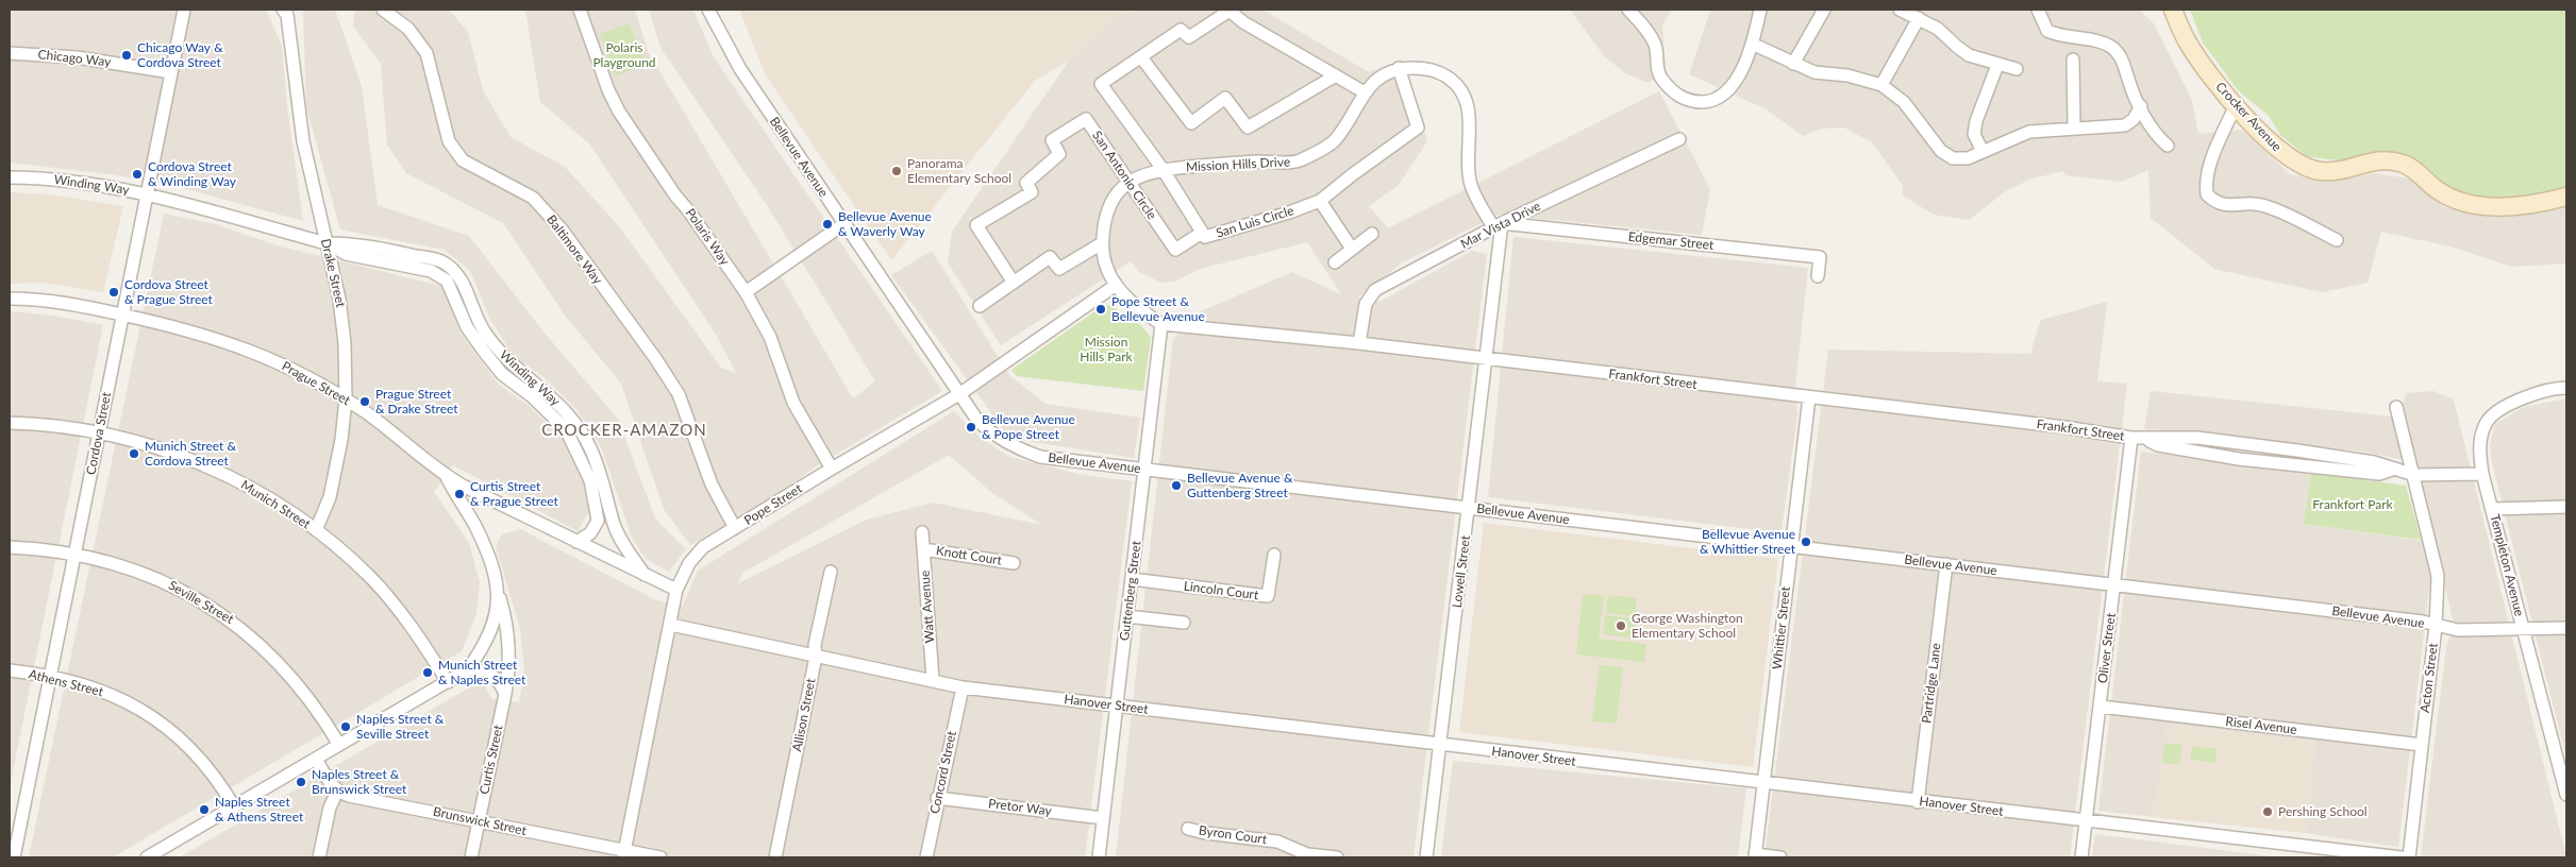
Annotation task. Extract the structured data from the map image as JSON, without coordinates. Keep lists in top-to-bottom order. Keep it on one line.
{"streets":{"street":["Chicago Way","Crocker Avenue","Bellevue Avenue","Mission Hills Drive","San Antonio Circle","Winding Way","San Luis Circle","Mar Vista Drive","Polaris Way","Edgemar Street","Baltimore Way","Drake Street","Frankfort Street","Prague Street","Cordova Street","Munich Street","Pope Street","Knott Court","Templeton Avenue","Lowell Street","Guttenberg Street","Lincoln Court","Seville Street","Watt Avenue","Whittier Street","Oliver Street","Acton Street","Athens Street","Partridge Lane","Hanover Street","Allison Street","Risel Avenue","Curtis Street","Concord Street","Pretor Way","Brunswick Street","Byron Court"]},"crossings":[["Chicago Way","Cordova Street"],["Bellevue Avenue","Pope Street"],["Bellevue Avenue","Templeton Avenue"],["Bellevue Avenue","Lowell Street"],["Bellevue Avenue","Guttenberg Street"],["Bellevue Avenue","Whittier Street"],["Bellevue Avenue","Oliver Street"],["Bellevue Avenue","Acton Street"],["Bellevue Avenue","Partridge Lane"],["Mission Hills Drive","San Antonio Circle"],["Mission Hills Drive","San Luis Circle"],["Mission Hills Drive","Frankfort Street"],["Mission Hills Drive","Pope Street"],["Mission Hills Drive","Guttenberg Street"],["San Antonio Circle","San Luis Circle"],["Winding Way","Drake Street"],["Winding Way","Prague Street"],["Winding Way","Cordova Street"],["Mar Vista Drive","Edgemar Street"],["Mar Vista Drive","Frankfort Street"],["Mar Vista Drive","Lowell Street"],["Polaris Way","Pope Street"],["Edgemar Street","Lowell Street"],["Baltimore Way","Pope Street"],["Drake Street","Prague Street"],["Drake Street","Munich Street"],["Frankfort Street","Templeton Avenue"],["Frankfort Street","Lowell Street"],["Frankfort Street","Guttenberg Street"],["Frankfort Street","Whittier Street"],["Frankfort Street","Oliver Street"],["Frankfort Street","Acton Street"],["Prague Street","Cordova Street"],["Prague Street","Pope Street"],["Prague Street","Curtis Street"],["Cordova Street","Munich Street"],["Cordova Street","Seville Street"],["Cordova Street","Athens Street"],["Pope Street","Hanover Street"],["Pope Street","Brunswick Street"],["Knott Court","Watt Avenue"],["Lowell Street","Hanover Street"],["Guttenberg Street","Lincoln Court"],["Guttenberg Street","Hanover Street"],["Guttenberg Street","Pretor Way"],["Watt Avenue","Hanover Street"],["Whittier Street","Hanover Street"],["Oliver Street","Hanover Street"],["Oliver Street","Risel Avenue"],["Acton Street","Risel Avenue"],["Partridge Lane","Hanover Street"],["Hanover Street","Allison Street"],["Hanover Street","Concord Street"],["Curtis Street","Brunswick Street"],["Concord Street","Pretor Way"]],"districts":["CROCKER-AMAZON"],"parks":["Polaris Playground","Mission Hills Park","Frankfort Park"],"places":["Chicago Way & Cordova Street","Panorama Elementary School","Cordova Street & Winding Way","Bellevue Avenue & Waverly Way","Cordova Street & Prague Street","Pope Street & Bellevue Avenue","Prague Street & Drake Street","Bellevue Avenue & Pope Street","Munich Street & Cordova Street","Bellevue Avenue & Guttenberg Street","Curtis Street & Prague Street","Bellevue Avenue & Whittier Street","George Washington Elementary School","Munich Street & Naples Street","Naples Street & Seville Street","Naples Street & Brunswick Street","Naples Street & Athens Street","Pershing School"]}
